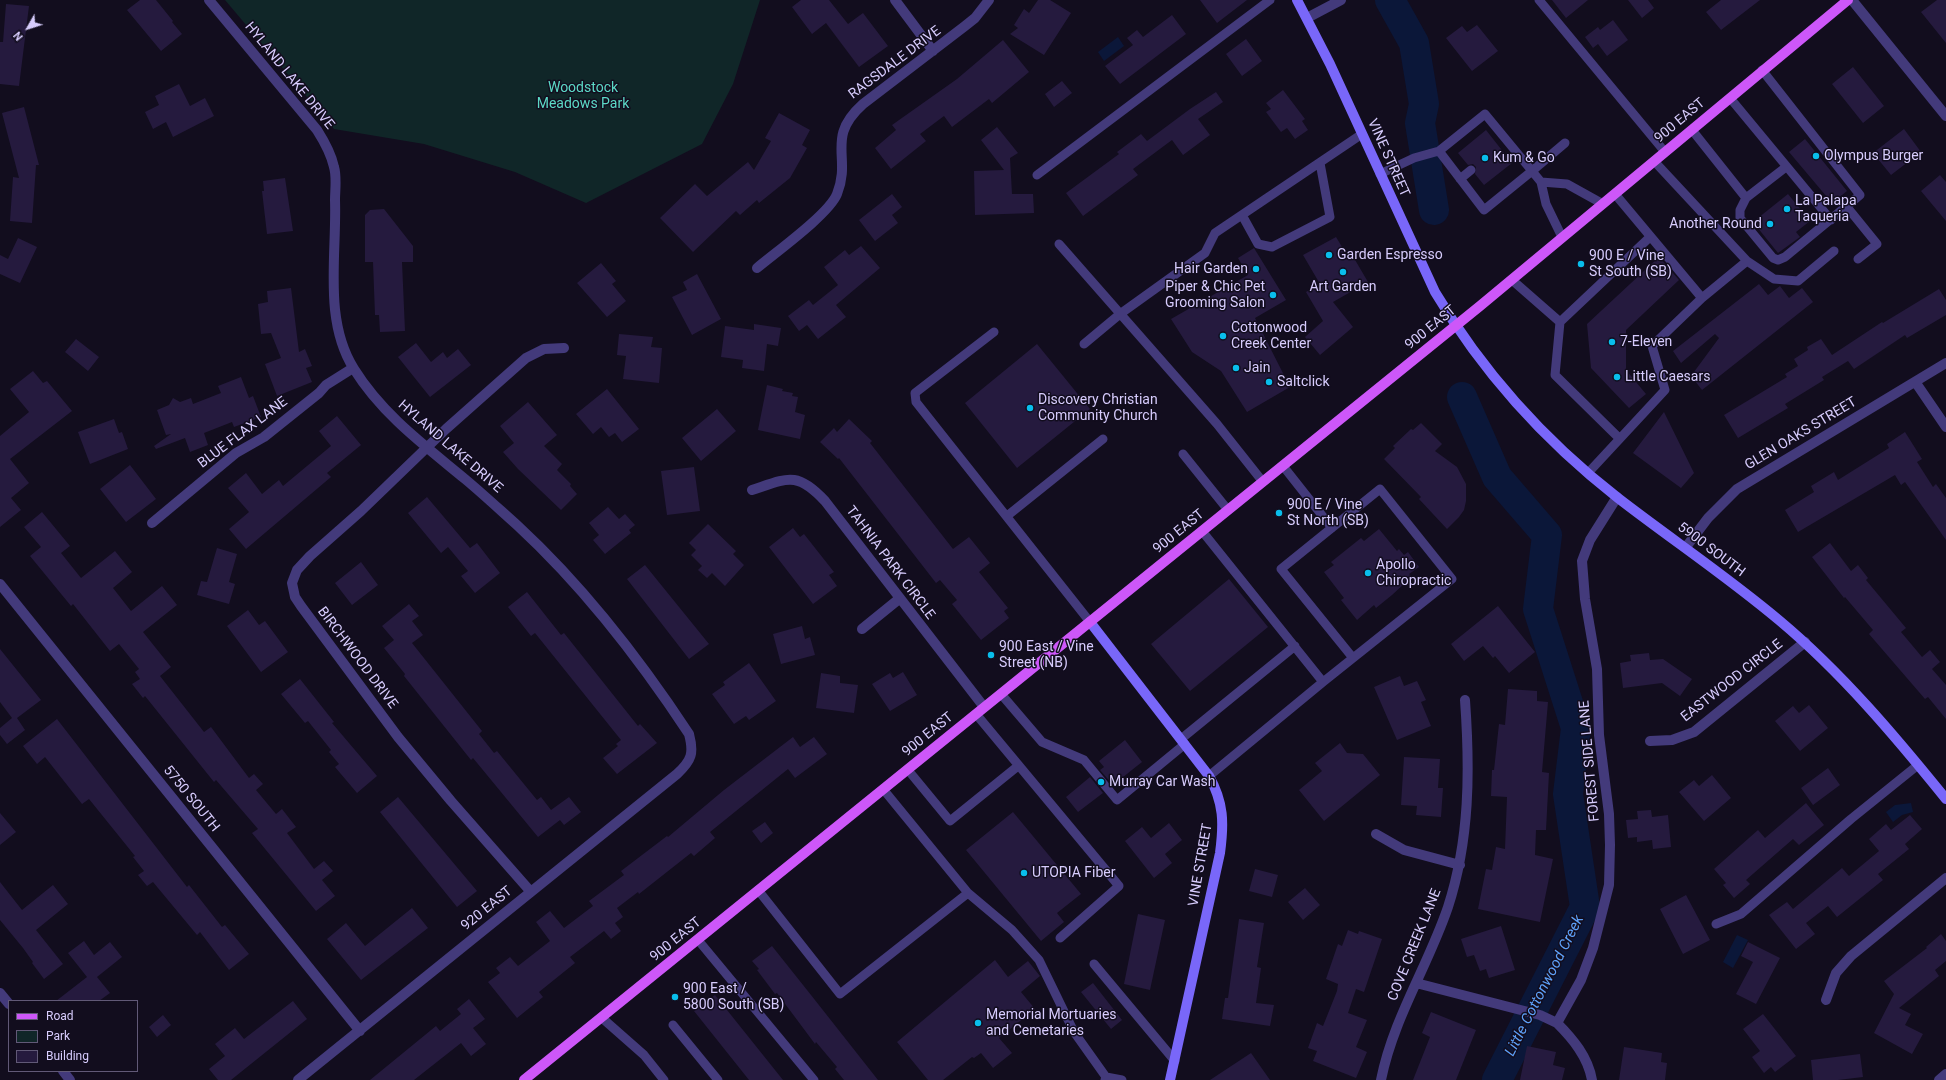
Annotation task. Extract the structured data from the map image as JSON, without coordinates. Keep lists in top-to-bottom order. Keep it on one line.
{"streets":{"main road":["900 EAST"],"street":["RAGSDALE DRIVE","HYLAND LAKE DRIVE","VINE STREET","BLUE FLAX LANE","GLEN OAKS STREET","5900 SOUTH","TAHNIA PARK CIRCLE","BIRCHWOOD DRIVE","EASTWOOD CIRCLE","FOREST SIDE LANE","5750 SOUTH","920 EAST","COVE CREEK LANE"]},"crossings":[["HYLAND LAKE DRIVE","BLUE FLAX LANE"],["HYLAND LAKE DRIVE","BIRCHWOOD DRIVE"],["HYLAND LAKE DRIVE","920 EAST"],["900 EAST","VINE STREET"],["900 EAST","5900 SOUTH"],["900 EAST","TAHNIA PARK CIRCLE"],["VINE STREET","5900 SOUTH"],["GLEN OAKS STREET","5900 SOUTH"],["5900 SOUTH","EASTWOOD CIRCLE"],["5900 SOUTH","FOREST SIDE LANE"],["BIRCHWOOD DRIVE","920 EAST"],["5750 SOUTH","920 EAST"]],"water":["Little Cottonwood Creek"],"parks":["Woodstock Meadows Park"],"places":["Olympus Burger","Kum & Go","La Palapa Taqueria","Another Round","Garden Espresso","900 E / Vine St South (SB)","Hair Garden","Art Garden","Piper & Chic Pet Grooming Salon","Cottonwood Creek Center","7-Eleven","Jain","Little Caesars","Saltclick","Discovery Christian Community Church","900 E / Vine St North (SB)","Apollo Chiropractic","900 East / Vine Street (NB)","Murray Car Wash","UTOPIA Fiber","900 East / 5800 South (SB)","Memorial Mortuaries and Cemetaries"],"legend":["Road","Park","Building"],"north":"bottom left"}
